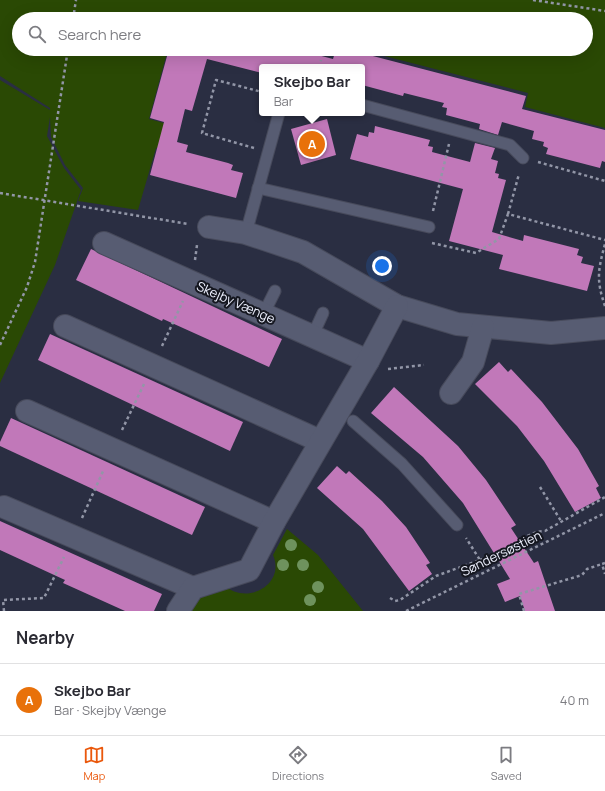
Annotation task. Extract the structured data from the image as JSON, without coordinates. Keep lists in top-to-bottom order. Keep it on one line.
{"streets":{"street":["Skejby Vænge"],"path":["Søndersøstien"]},"page":{"search":"Search here","popup":["Skejbo Bar","Bar"],"pins":"A","heading":"Nearby","list":[{"mark":"A","name":"Skejbo Bar","note":"Bar · Skejby Vænge","value":"40 m"}],"nav":["Map","Directions","Saved"]}}
